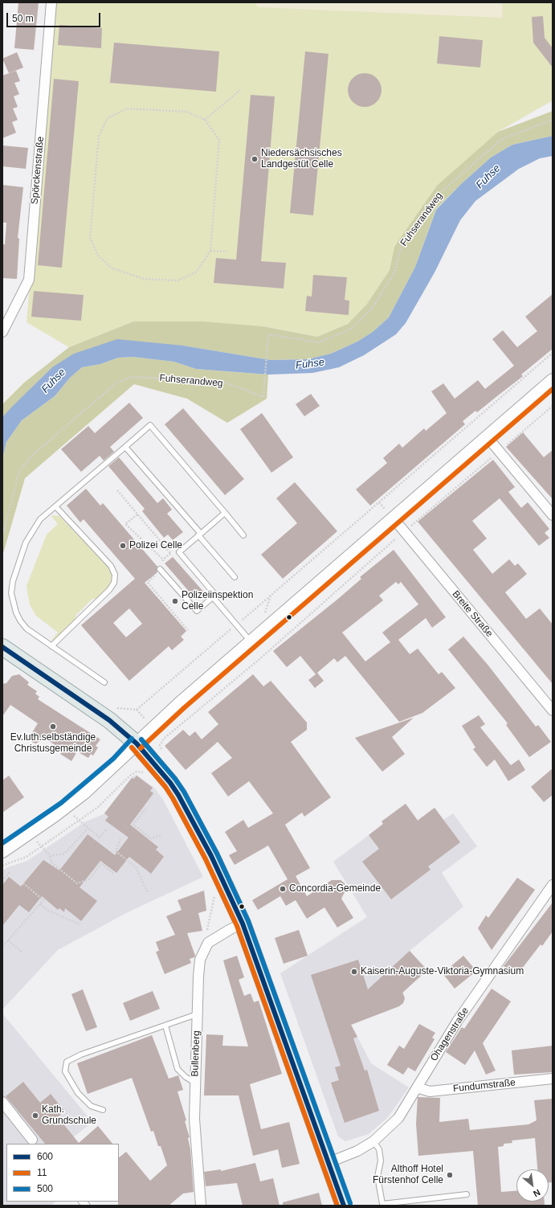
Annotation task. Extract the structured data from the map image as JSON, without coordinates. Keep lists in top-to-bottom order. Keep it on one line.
{"streets":{"street":["Spörckenstraße","Breite Straße","Ohagenstraße","Bullenberg","Fundumstraße"],"path":["Fuhserandweg"]},"crossings":[["Ohagenstraße","Fundumstraße"]],"water":["Fuhse"],"places":["Niedersächsisches Landgestüt Celle","Polizei Celle","Polizeiinspektion Celle","Ev.luth.selbständige Christusgemeinde","Concordia-Gemeinde","Kaiserin-Auguste-Viktoria-Gymnasium","Kath. Grundschule","Althoff Hotel Fürstenhof Celle"],"lines":["transit line 11","transit line 600","transit line 500"],"legend":["600","11","500"],"scale_bar":"50 m","north":"bottom right"}
